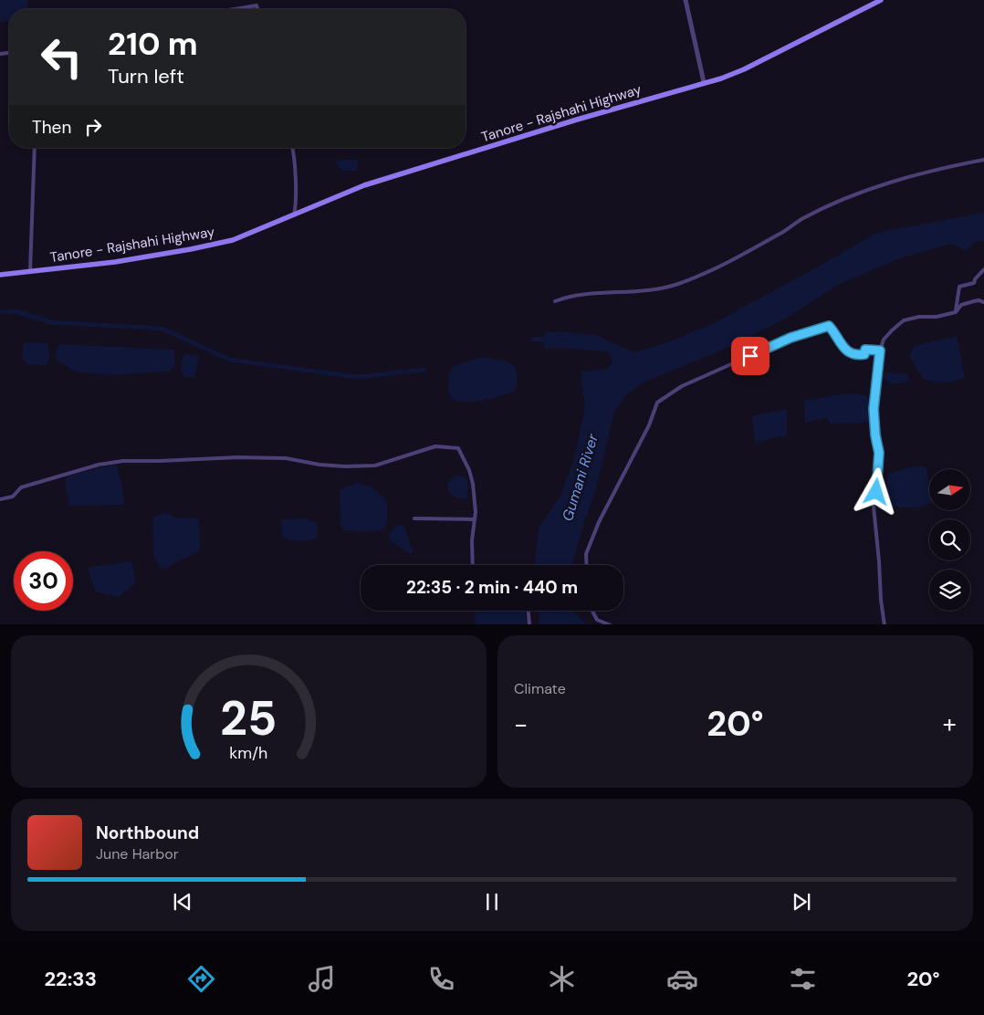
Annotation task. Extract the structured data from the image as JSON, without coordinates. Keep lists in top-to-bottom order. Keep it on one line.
{"streets":{"main road":["Tanore - Rajshahi Highway"]},"water":["Gumani River"],"north":"right","page":{"turn":["210 m","Turn left"],"then":"Then","limit":"30","trip":"22:35 · 2 min · 440 m","tile":"Climate","heat":["−","20°","+"],"song":["Northbound","June Harbor"],"tabs":["22:33","20°"],"gauge":["25","km/h"]}}
